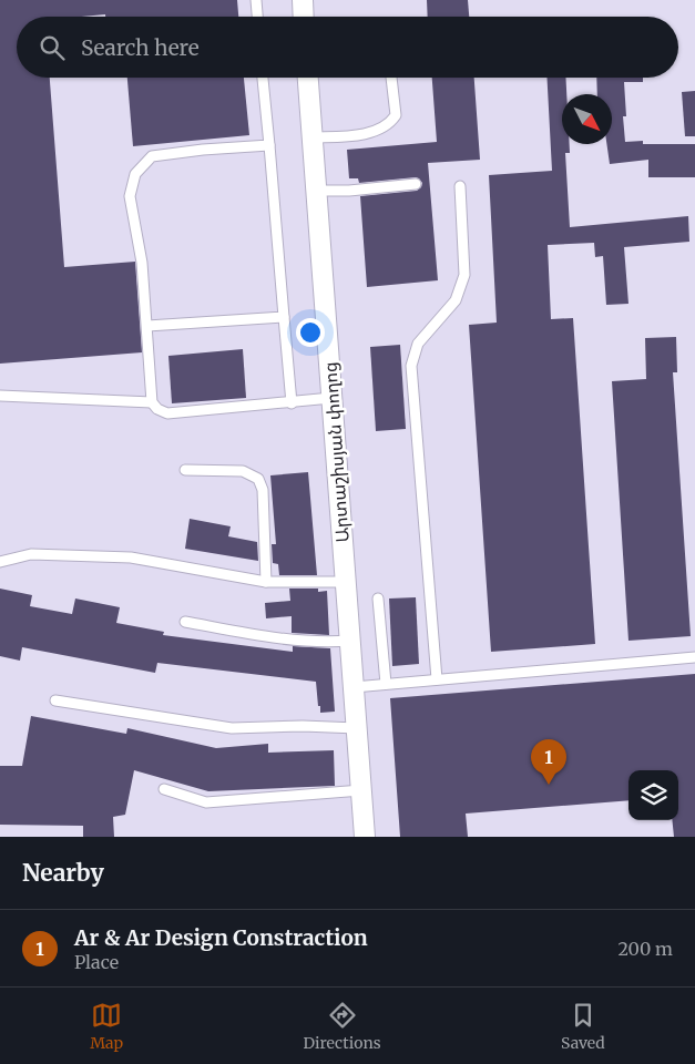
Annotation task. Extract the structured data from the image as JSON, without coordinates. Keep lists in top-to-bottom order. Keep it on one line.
{"streets":{"street":["Արտաշիսյան փողոց"]},"north":"bottom right","page":{"search":"Search here","pins":"1","heading":"Nearby","list":[{"mark":"1","name":"Ar & Ar Design Constraction","note":"Place","value":"200 m"}],"nav":["Map","Directions","Saved"]}}
